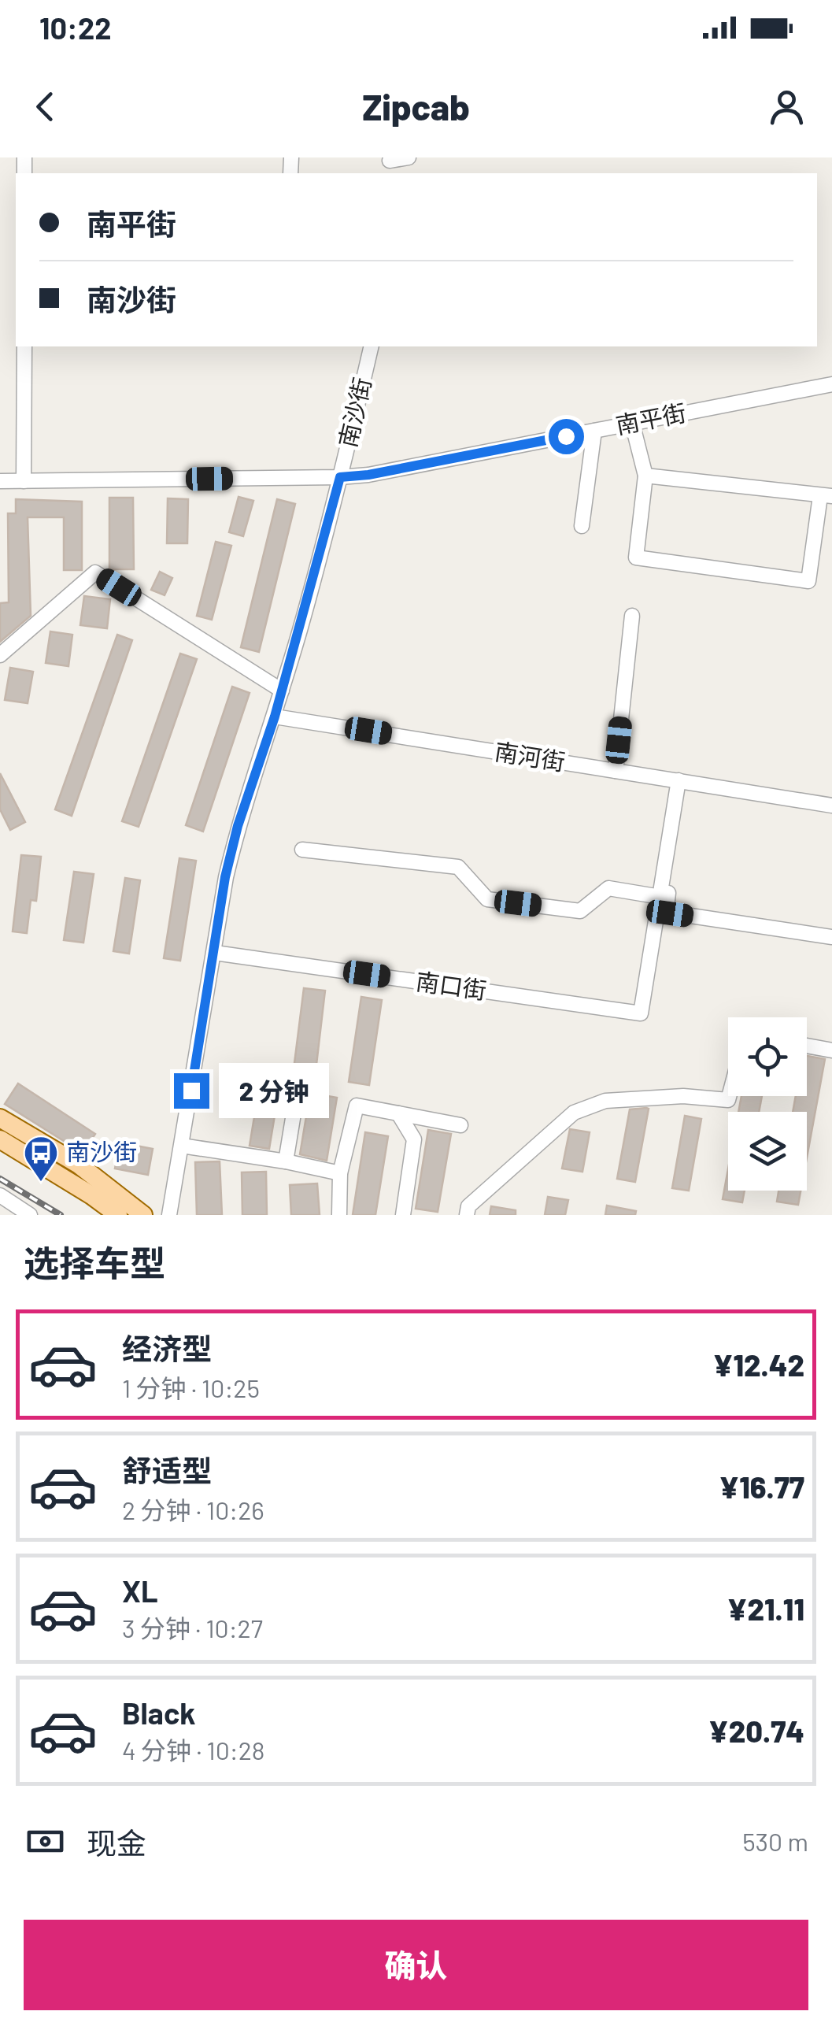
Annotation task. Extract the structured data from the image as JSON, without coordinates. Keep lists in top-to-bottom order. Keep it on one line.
{"streets":{"street":["南沙街","南平街","南河街","南口街"]},"crossings":[["南沙街","南平街"],["南沙街","南河街"],["南沙街","南口街"]],"places":{"bus stop":["南沙街"]},"page":{"status":"10:22","header":"Zipcab","banner":["南平街","南沙街"],"bubble":"2 分钟","heading":"选择车型","list":[{"name":"经济型","note":"1 分钟 · 10:25","value":"¥12.42"},{"name":"舒适型","note":"2 分钟 · 10:26","value":"¥16.77"},{"name":"XL","note":"3 分钟 · 10:27","value":"¥21.11"},{"name":"Black","note":"4 分钟 · 10:28","value":"¥20.74"}],"pay":["现金","530 m"],"buttons":"确认"}}
